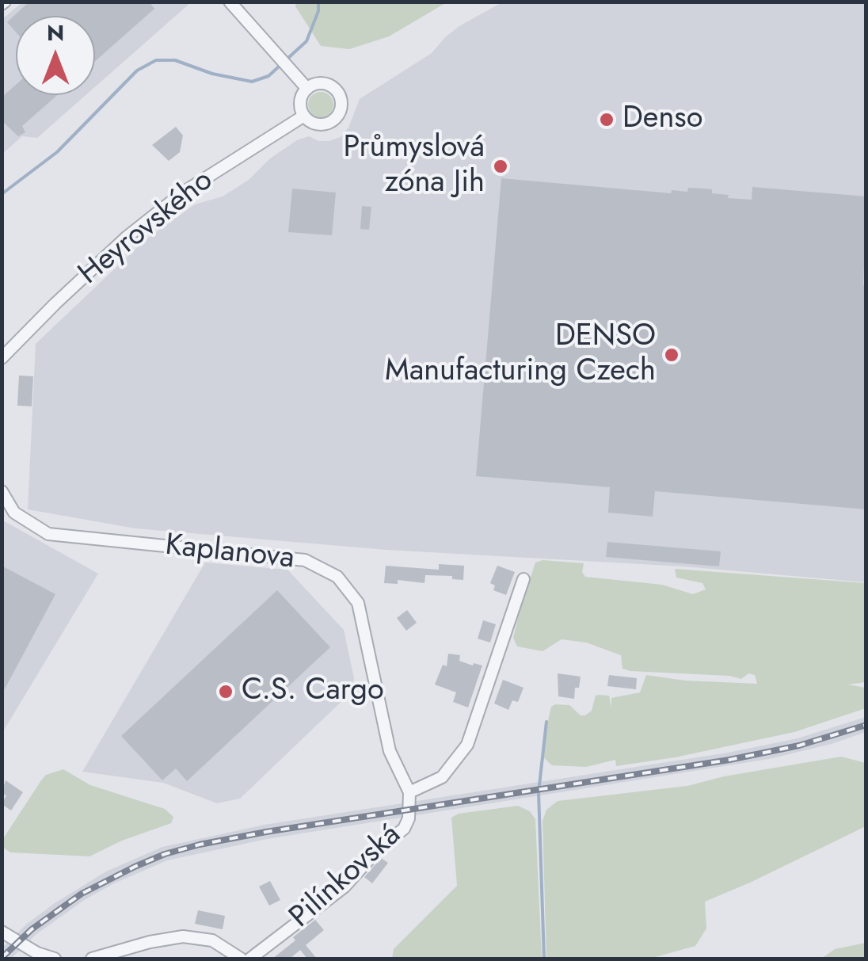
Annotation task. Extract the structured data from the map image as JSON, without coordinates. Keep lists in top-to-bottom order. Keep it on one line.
{"streets":{"street":["Heyrovského","Kaplanova","Pilínkovská"]},"crossings":[["Kaplanova","Pilínkovská"]],"places":["Denso","Průmyslová zóna Jih","DENSO Manufacturing Czech","C.S. Cargo"],"north":"top"}
